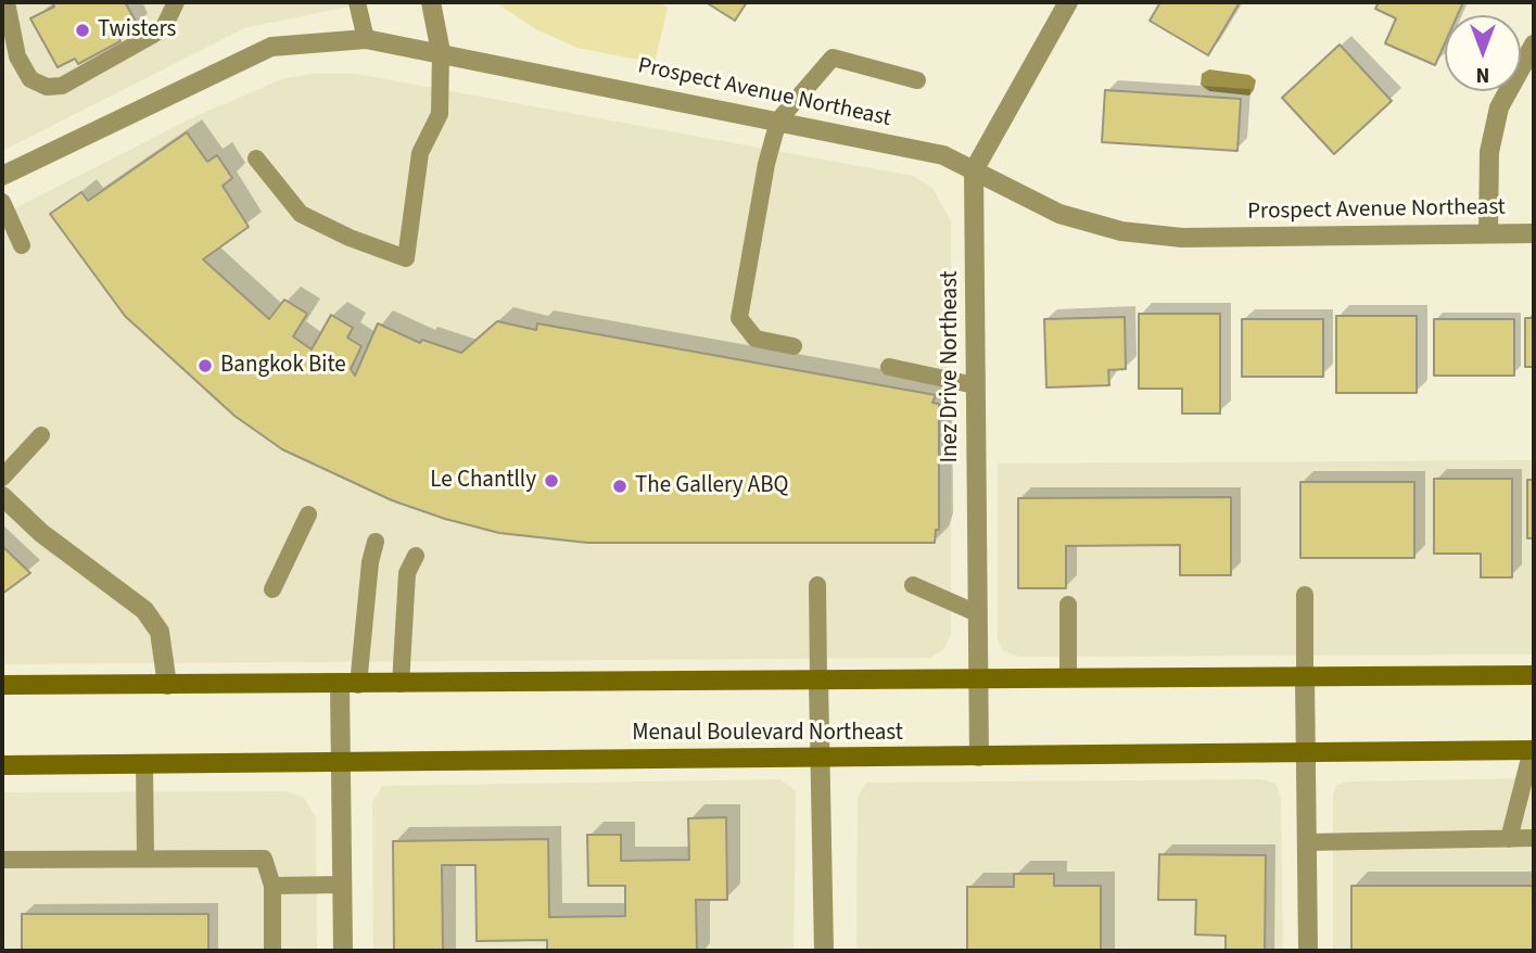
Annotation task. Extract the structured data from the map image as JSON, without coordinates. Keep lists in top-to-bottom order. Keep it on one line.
{"streets":{"main road":["Menaul Boulevard Northeast"],"street":["Prospect Avenue Northeast","Inez Drive Northeast"]},"crossings":[["Prospect Avenue Northeast","Inez Drive Northeast"],["Inez Drive Northeast","Menaul Boulevard Northeast"]],"places":["Twisters","Bangkok Bite","Le Chantlly","The Gallery ABQ"],"north":"bottom"}
